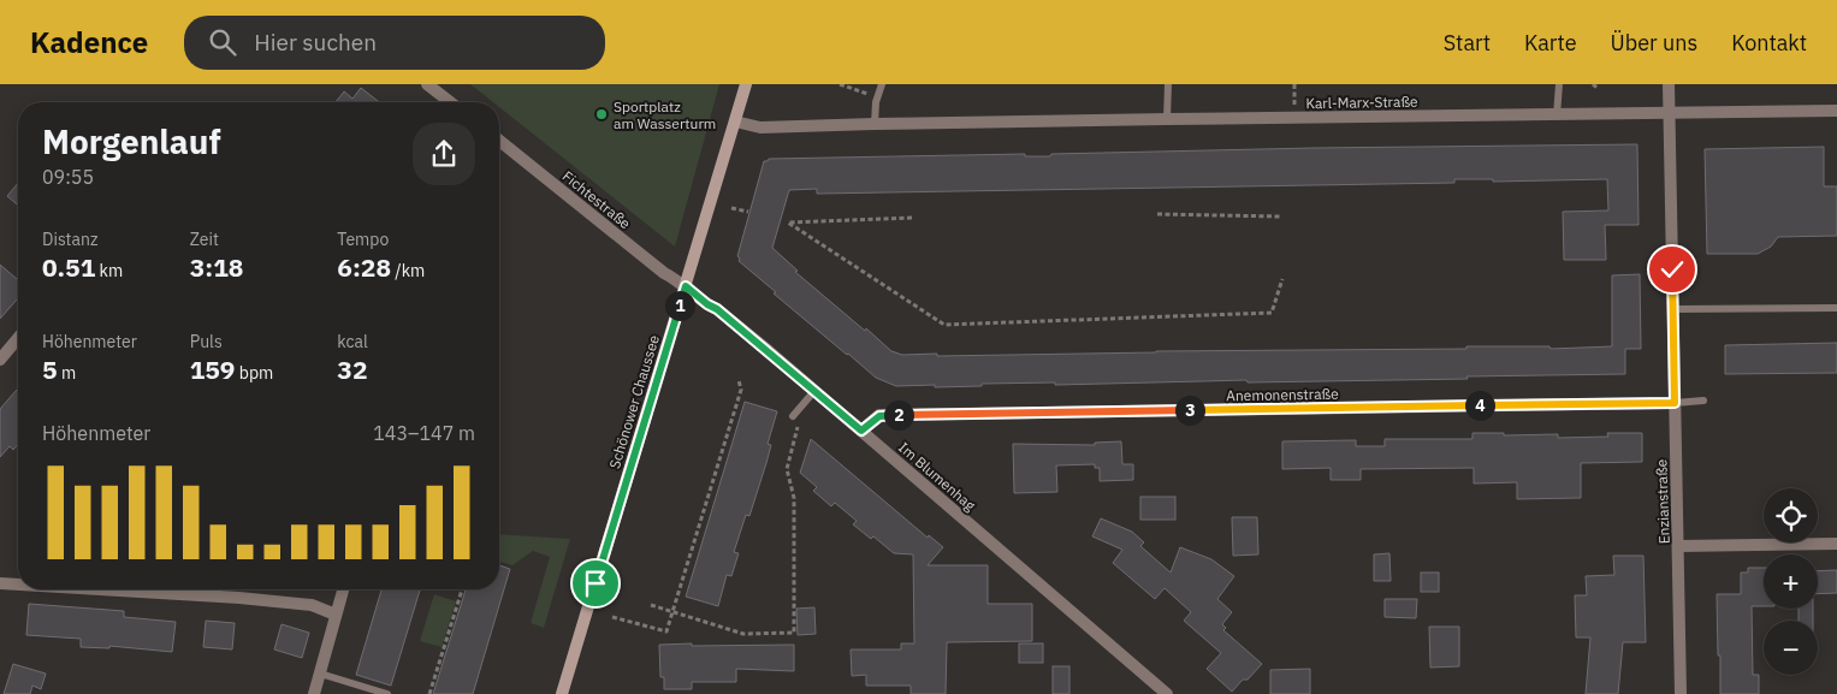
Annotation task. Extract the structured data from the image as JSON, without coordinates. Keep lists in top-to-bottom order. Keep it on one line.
{"streets":{"main road":["Schönower Chaussee"],"street":["Karl-Marx-Straße","Fichtestraße","Anemonenstraße","Im Blumenhag","Enzianstraße"]},"crossings":[["Karl-Marx-Straße","Schönower Chaussee"],["Karl-Marx-Straße","Enzianstraße"],["Fichtestraße","Schönower Chaussee"],["Fichtestraße","Im Blumenhag"],["Anemonenstraße","Im Blumenhag"],["Anemonenstraße","Enzianstraße"],["Schönower Chaussee","Im Blumenhag"]],"places":["Sportplatz am Wasserturm"],"page":{"header":"Kadence","search":"Hier suchen","nav":["Start","Karte","Über uns","Kontakt"],"heading":["Morgenlauf","09:55"],"stats":[["Distanz","0.51 km"],["Zeit","3:18"],["Tempo","6:28 /km"],["Höhenmeter","5 m"],["Puls","159 bpm"],["kcal","32"]],"pins":["1","4","3","2"],"chart":["Höhenmeter","143–147 m"],"map_buttons":["+","−"]}}
